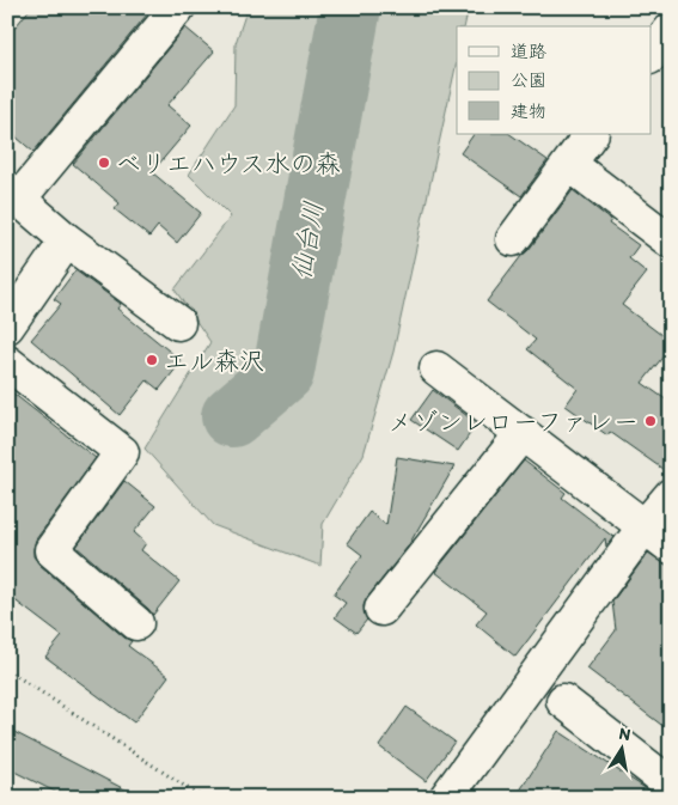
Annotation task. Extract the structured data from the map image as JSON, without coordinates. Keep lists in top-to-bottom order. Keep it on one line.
{"water":["仙台川"],"places":["ベリエハウス水の森","エル森沢","メゾンレローファレー"],"legend":["道路","公園","建物"],"north":"top"}
